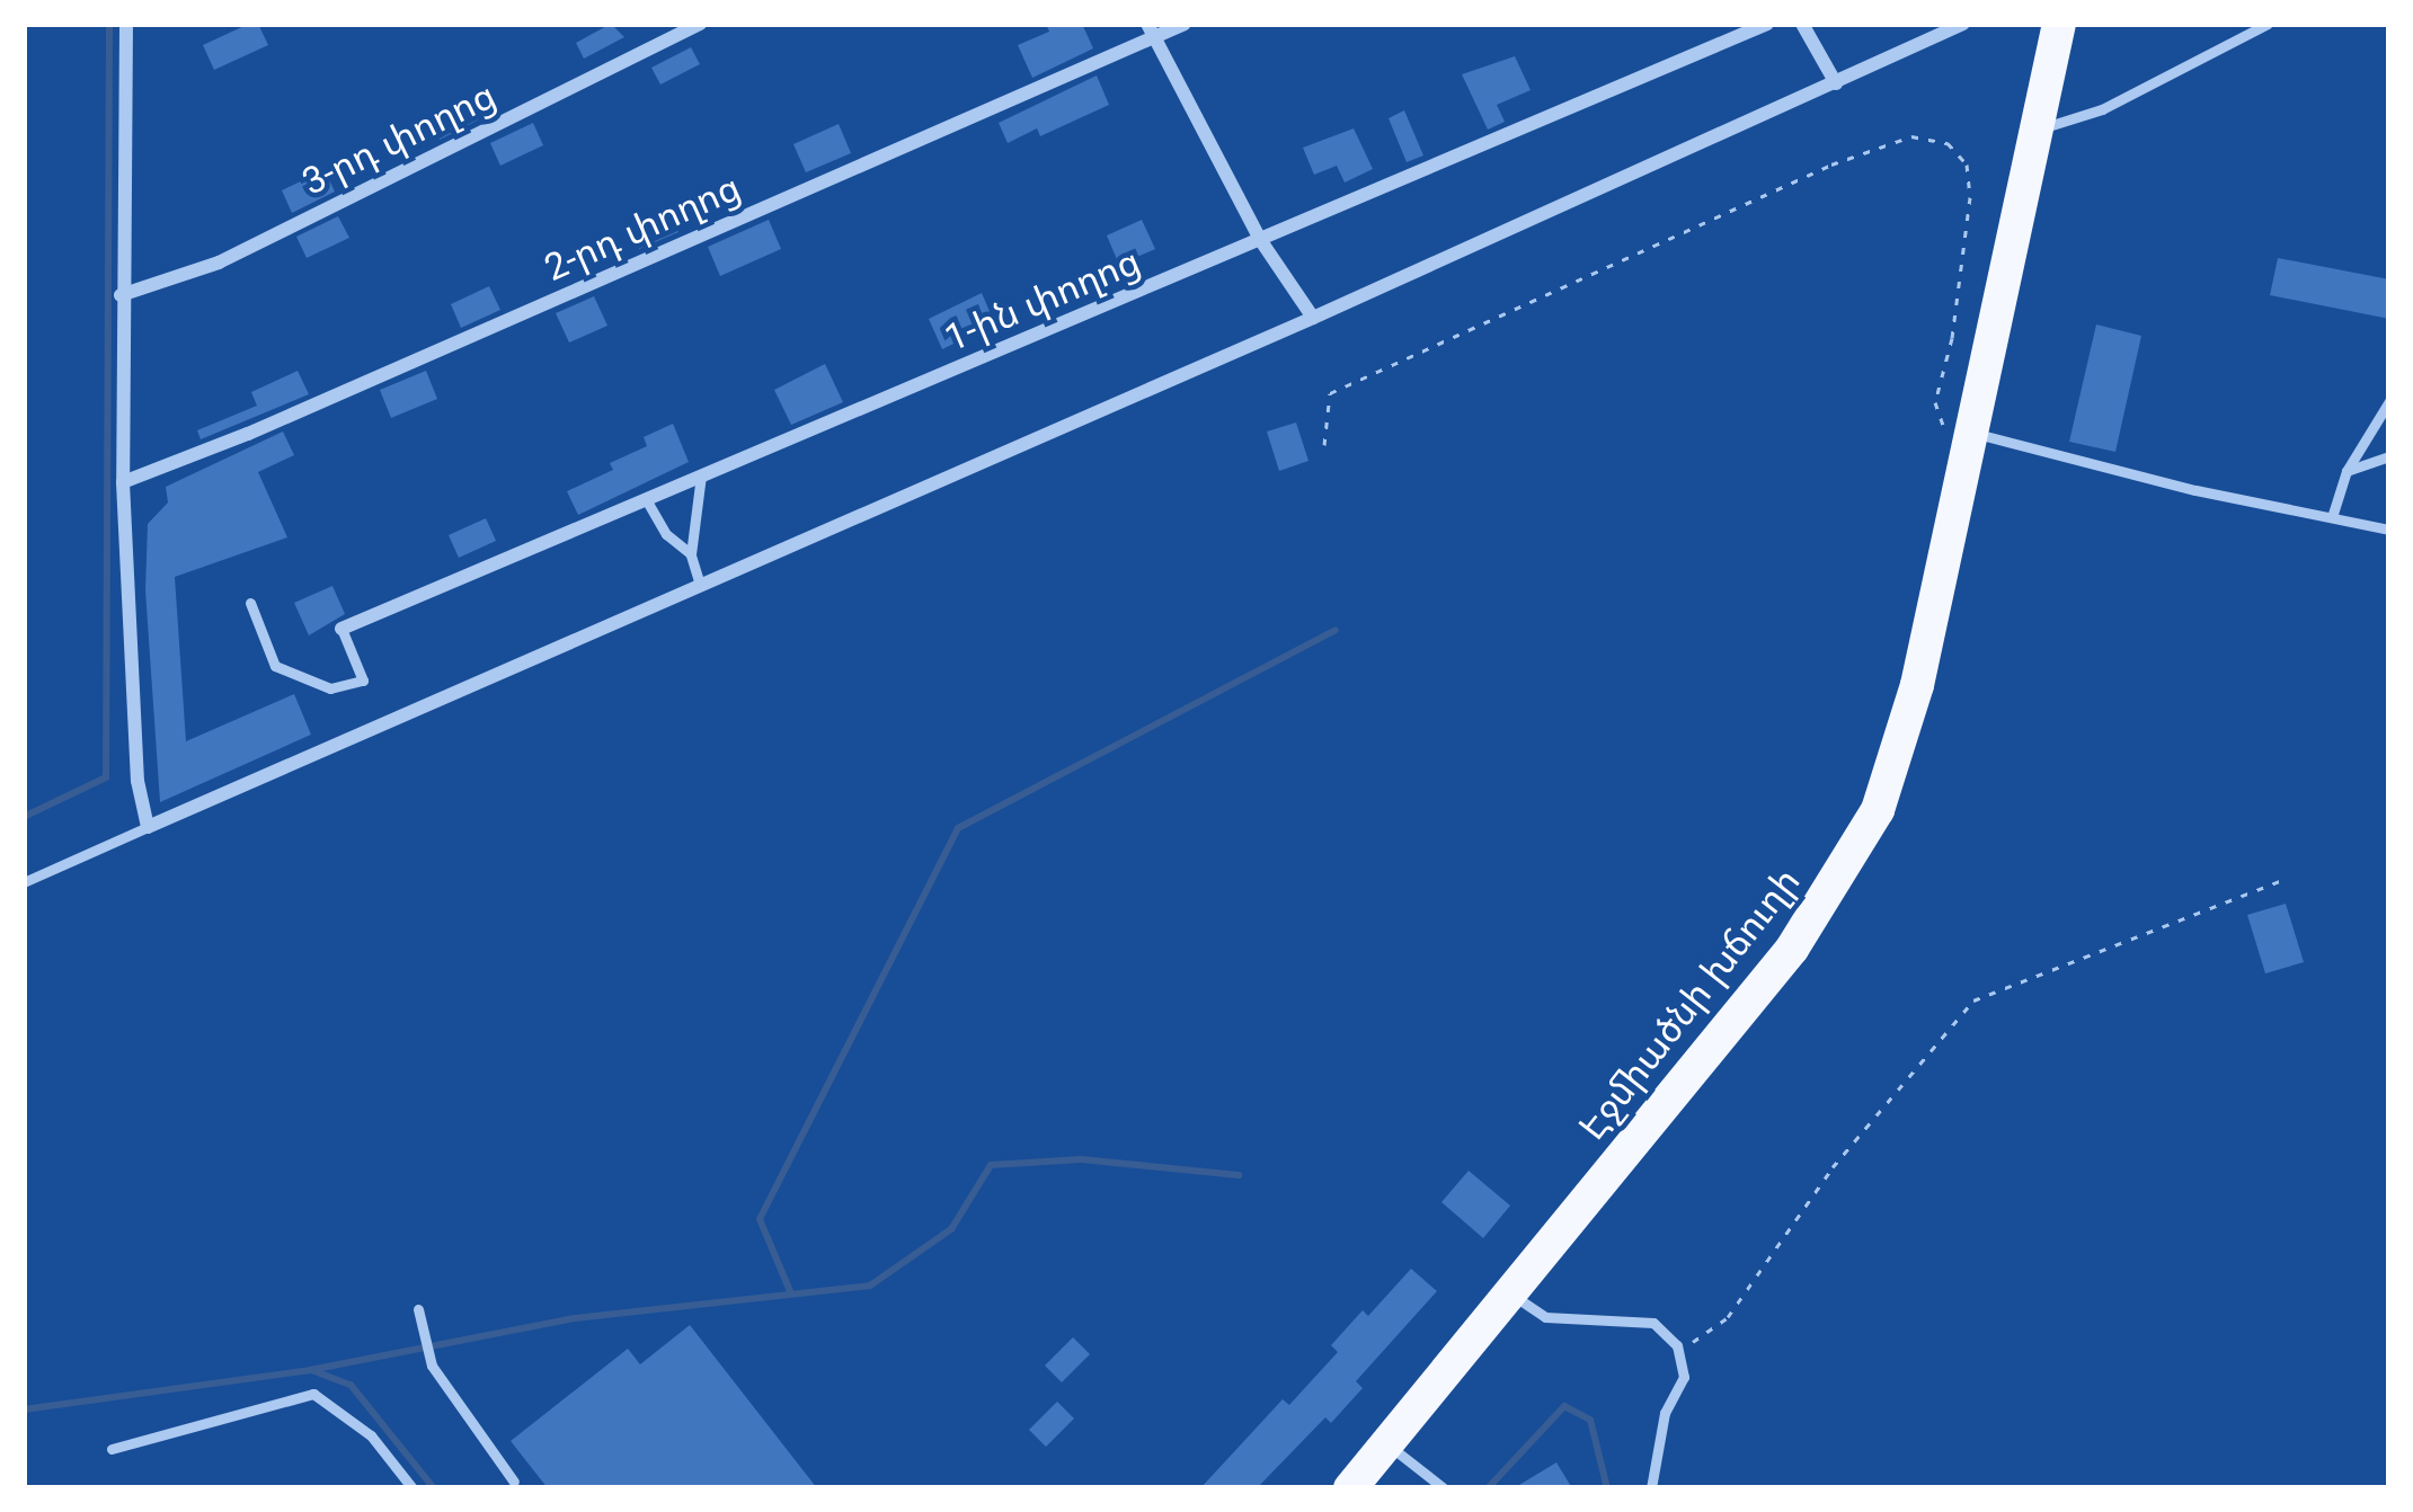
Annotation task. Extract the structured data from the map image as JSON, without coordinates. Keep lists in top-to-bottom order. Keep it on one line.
{"streets":{"main road":["Էջմիածնի խճուղի"],"street":["3-րդ փողոց","2-րդ փողոց","1-ին փողոց"]}}
